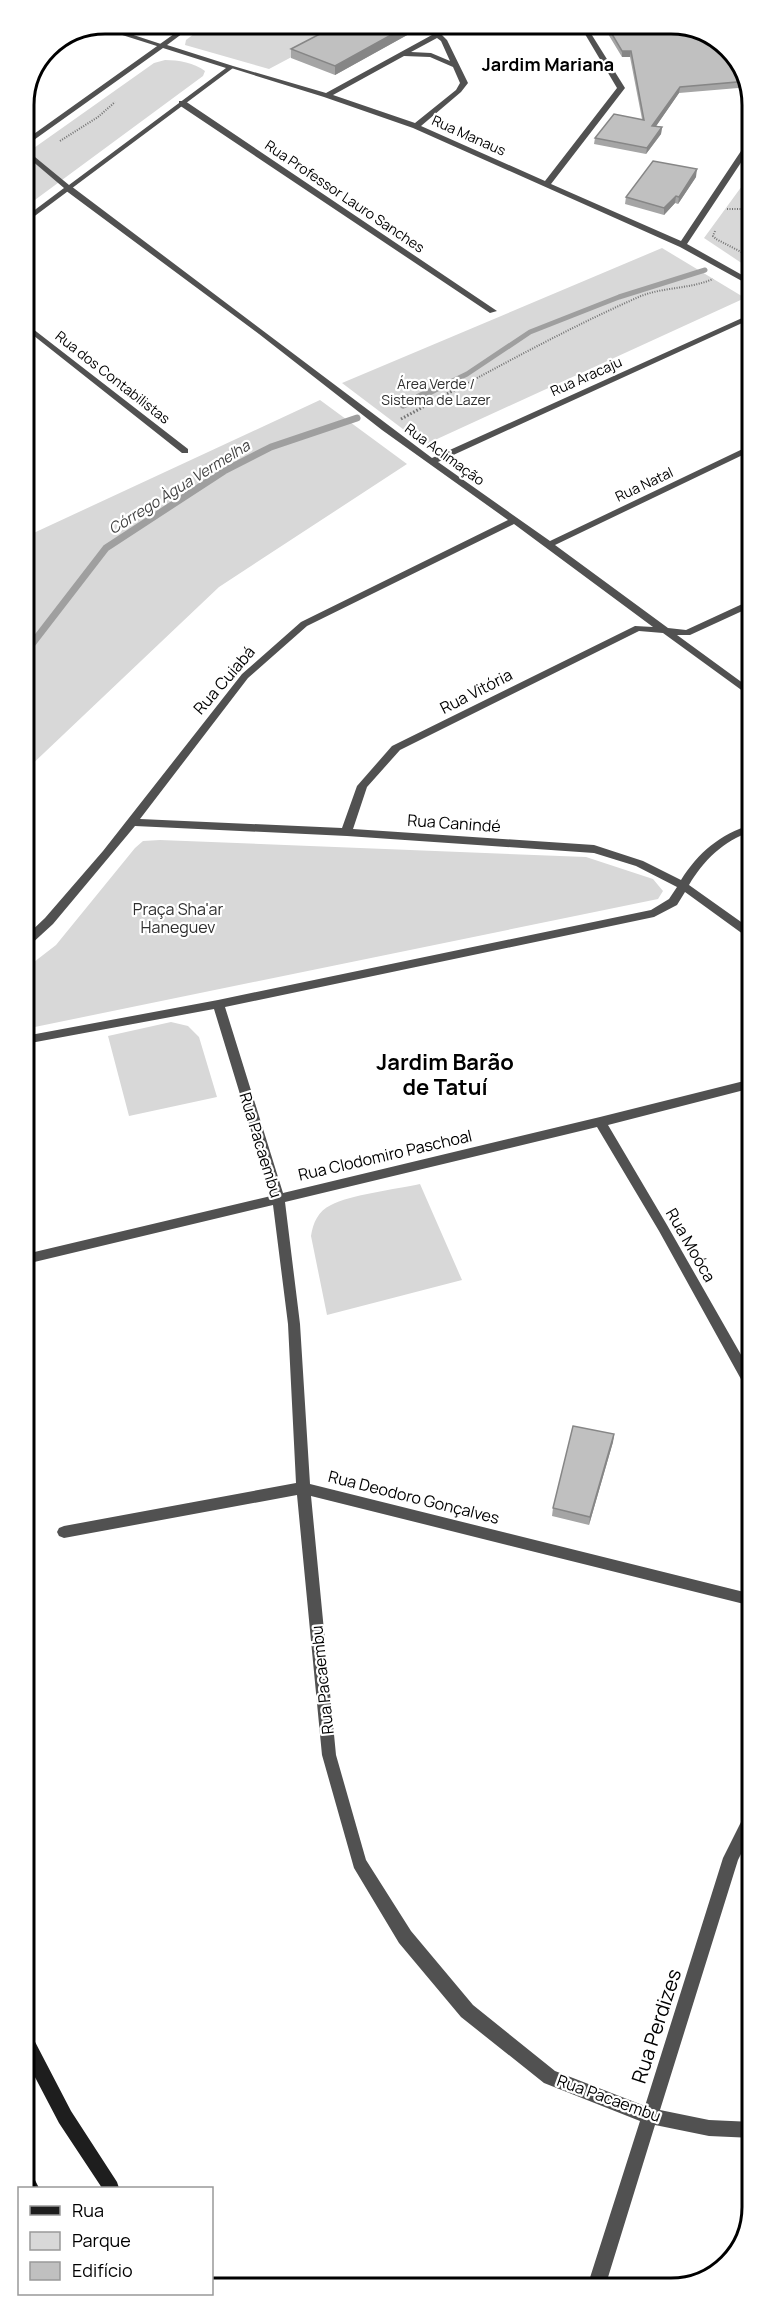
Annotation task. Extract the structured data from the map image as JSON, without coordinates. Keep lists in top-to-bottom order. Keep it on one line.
{"streets":{"street":["Rua Manaus","Rua Professor Lauro Sanches","Rua Aracaju","Rua dos Contabilistas","Rua Aclimação","Rua Natal","Rua Cuiabá","Rua Vitória","Rua Canindé","Rua Pacaembu","Rua Clodomiro Paschoal","Rua Moóca","Rua Deodoro Gonçalves","Rua Perdizes"]},"crossings":[["Rua Aracaju","Rua Aclimação"],["Rua Aclimação","Rua Natal"],["Rua Aclimação","Rua Cuiabá"],["Rua Aclimação","Rua Vitória"],["Rua Cuiabá","Rua Canindé"],["Rua Vitória","Rua Canindé"],["Rua Pacaembu","Rua Clodomiro Paschoal"],["Rua Pacaembu","Rua Deodoro Gonçalves"],["Rua Pacaembu","Rua Perdizes"],["Rua Clodomiro Paschoal","Rua Moóca"]],"districts":["Jardim Mariana","Jardim Barão de Tatuí"],"water":["Córrego Àgua Vermelha"],"parks":["Área Verde / Sistema de Lazer","Praça Sha'ar Haneguev"],"legend":["Rua","Parque","Edifício"]}
